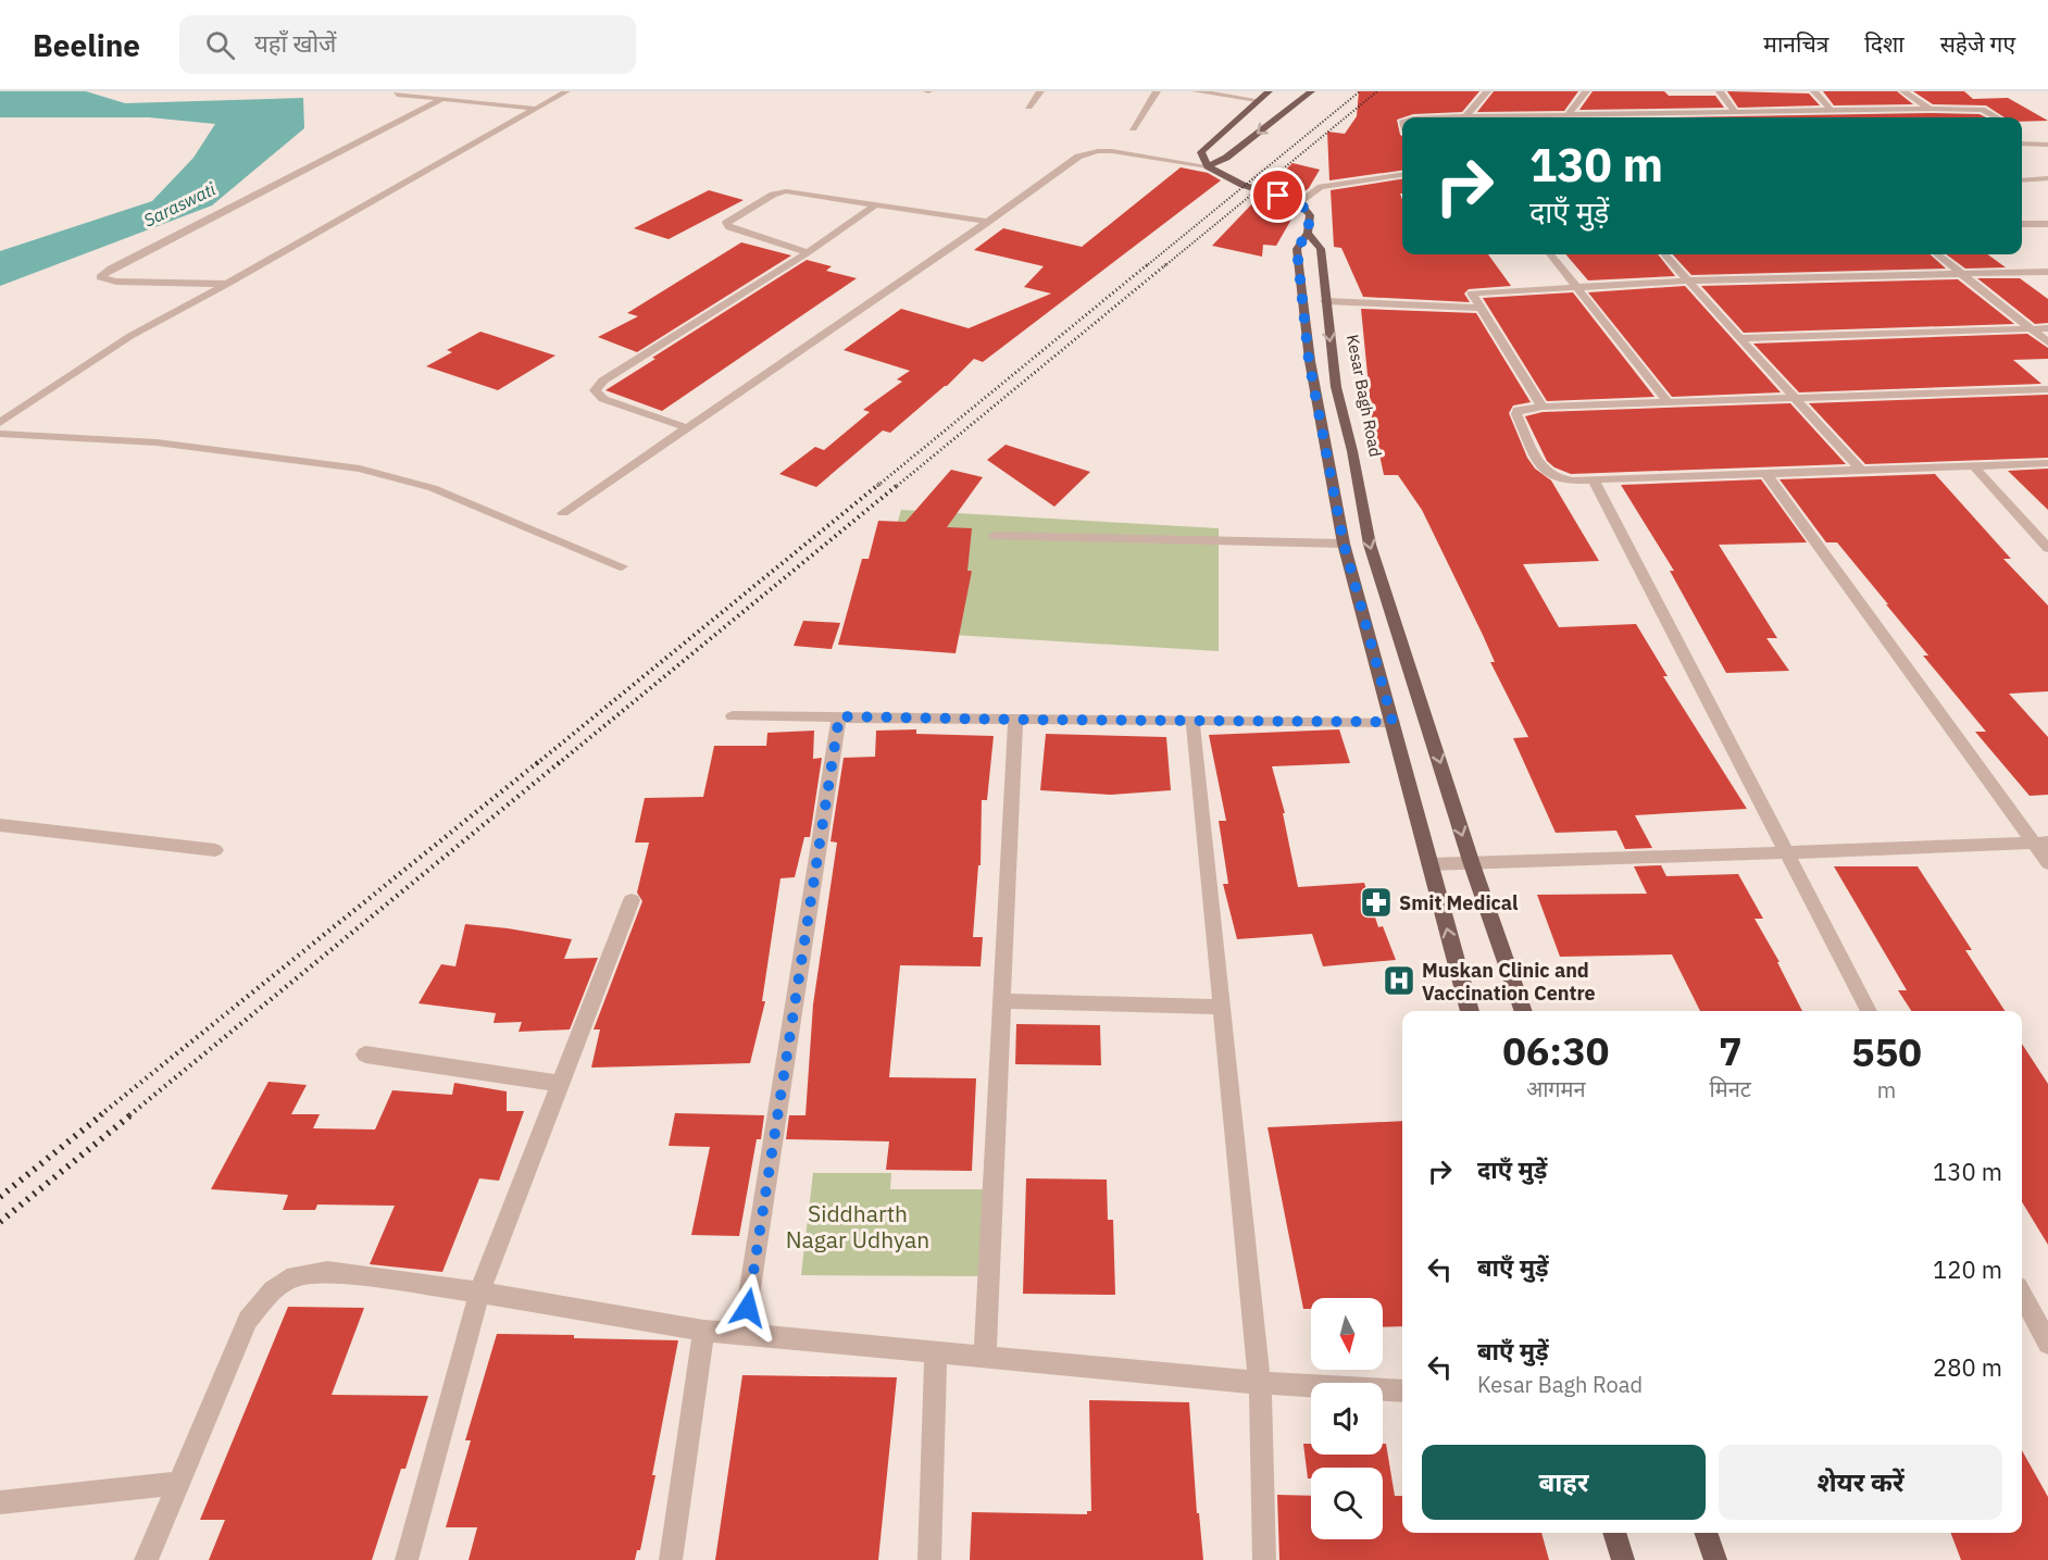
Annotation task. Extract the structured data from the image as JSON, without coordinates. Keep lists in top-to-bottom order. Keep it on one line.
{"streets":{"main road":["Kesar Bagh Road"]},"water":["Saraswati"],"parks":["Siddharth Nagar Udhyan"],"places":{"pharmacy":["Smit Medical"],"hospital":["Muskan Clinic and Vaccination Centre"]},"north":"bottom","page":{"header":"Beeline","search":"यहाँ खोजें","nav":["मानचित्र","दिशा","सहेजे गए"],"turn":["130 m","दाएँ मुड़ें"],"eta":["06:30","आगमन","7","मिनट","550","m"],"list":[{"name":"दाएँ मुड़ें","value":"130 m"},{"name":"बाएँ मुड़ें","value":"120 m"},{"name":"बाएँ मुड़ें","note":"Kesar Bagh Road","value":"280 m"}],"buttons":["बाहर","शेयर करें"]}}
